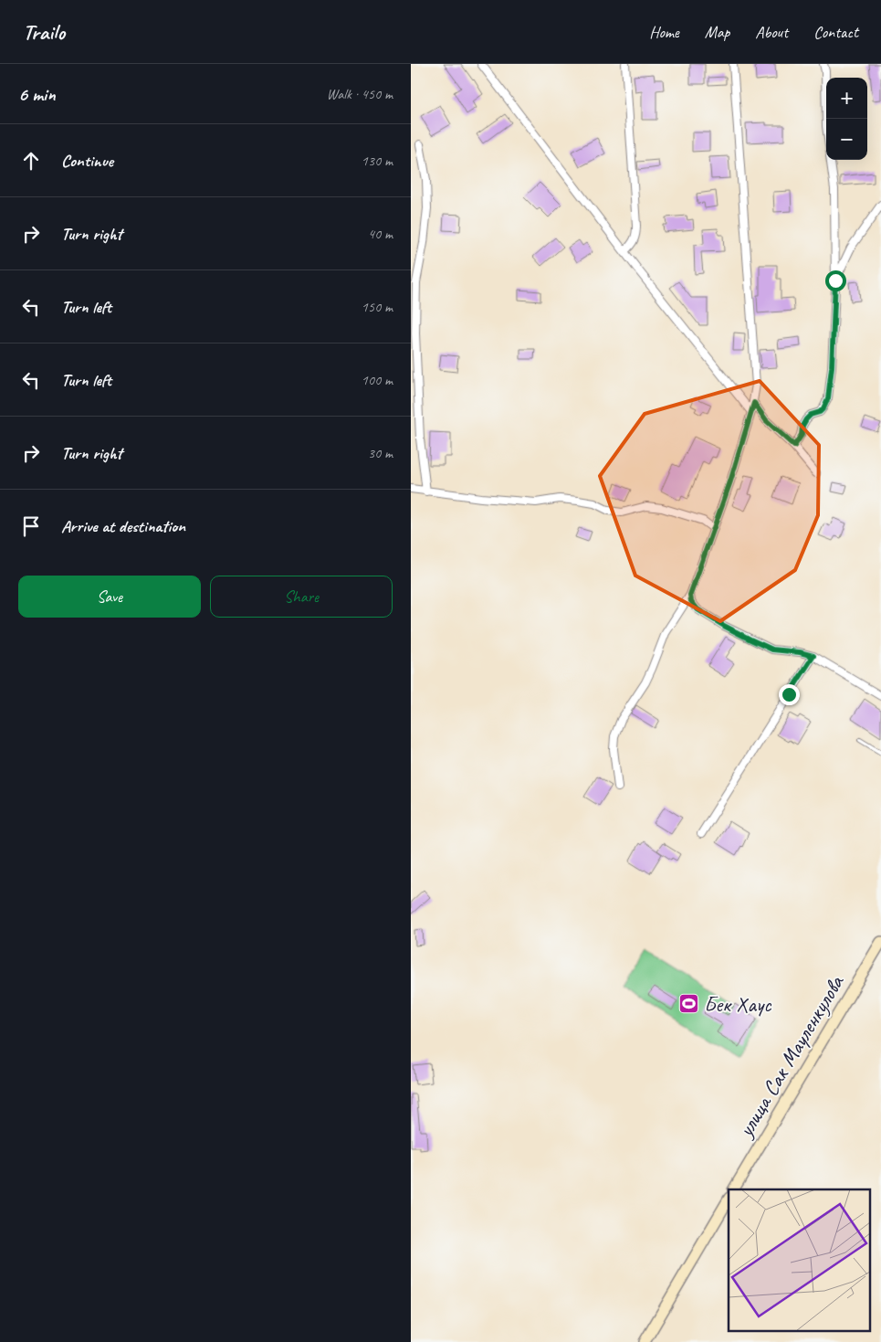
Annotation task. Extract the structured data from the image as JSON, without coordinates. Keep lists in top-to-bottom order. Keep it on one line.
{"streets":{"main road":["улица Сак Мауленкулова"]},"places":{"sports":["Бек Хаус"]},"page":{"header":"Trailo","nav":["Home","Map","About","Contact"],"heading":["6 min","Walk · 450 m"],"map_buttons":["+","−"],"list":[["Continue","130 m"],["Turn right","40 m"],["Turn left","150 m"],["Turn left","100 m"],["Turn right","30 m"],"Arrive at destination"],"buttons":["Save","Share"]}}
